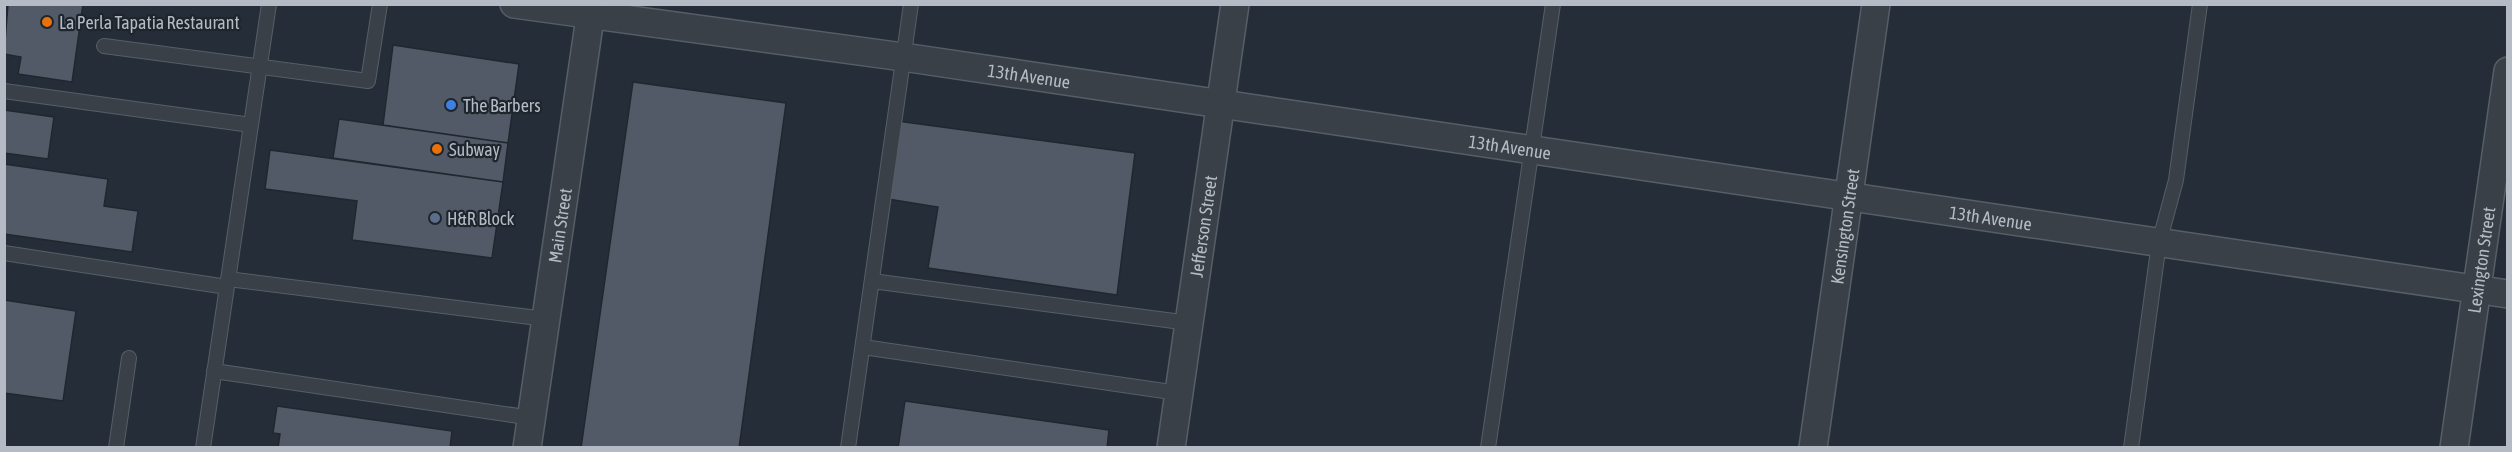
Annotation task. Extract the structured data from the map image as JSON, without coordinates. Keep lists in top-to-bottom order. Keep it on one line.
{"streets":{"street":["13th Avenue","Main Street","Jefferson Street","Kensington Street","Lexington Street"]},"crossings":[["13th Avenue","Main Street"],["13th Avenue","Jefferson Street"],["13th Avenue","Kensington Street"],["13th Avenue","Lexington Street"]],"places":["La Perla Tapatia Restaurant","The Barbers","Subway","H&R Block"]}
